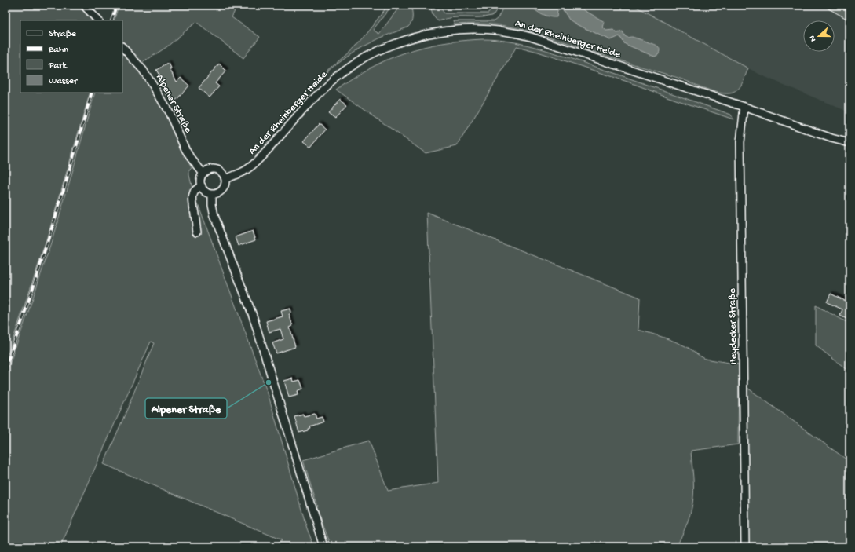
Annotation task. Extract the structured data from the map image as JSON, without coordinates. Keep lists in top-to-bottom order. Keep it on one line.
{"streets":{"street":["An der Rheinberger Heide","Alpener Straße","Heydecker Straße"]},"crossings":[["An der Rheinberger Heide","Alpener Straße"],["An der Rheinberger Heide","Heydecker Straße"]],"places":["Alpener Straße"],"legend":["Straße","Bahn","Park","Wasser"],"north":"left"}
